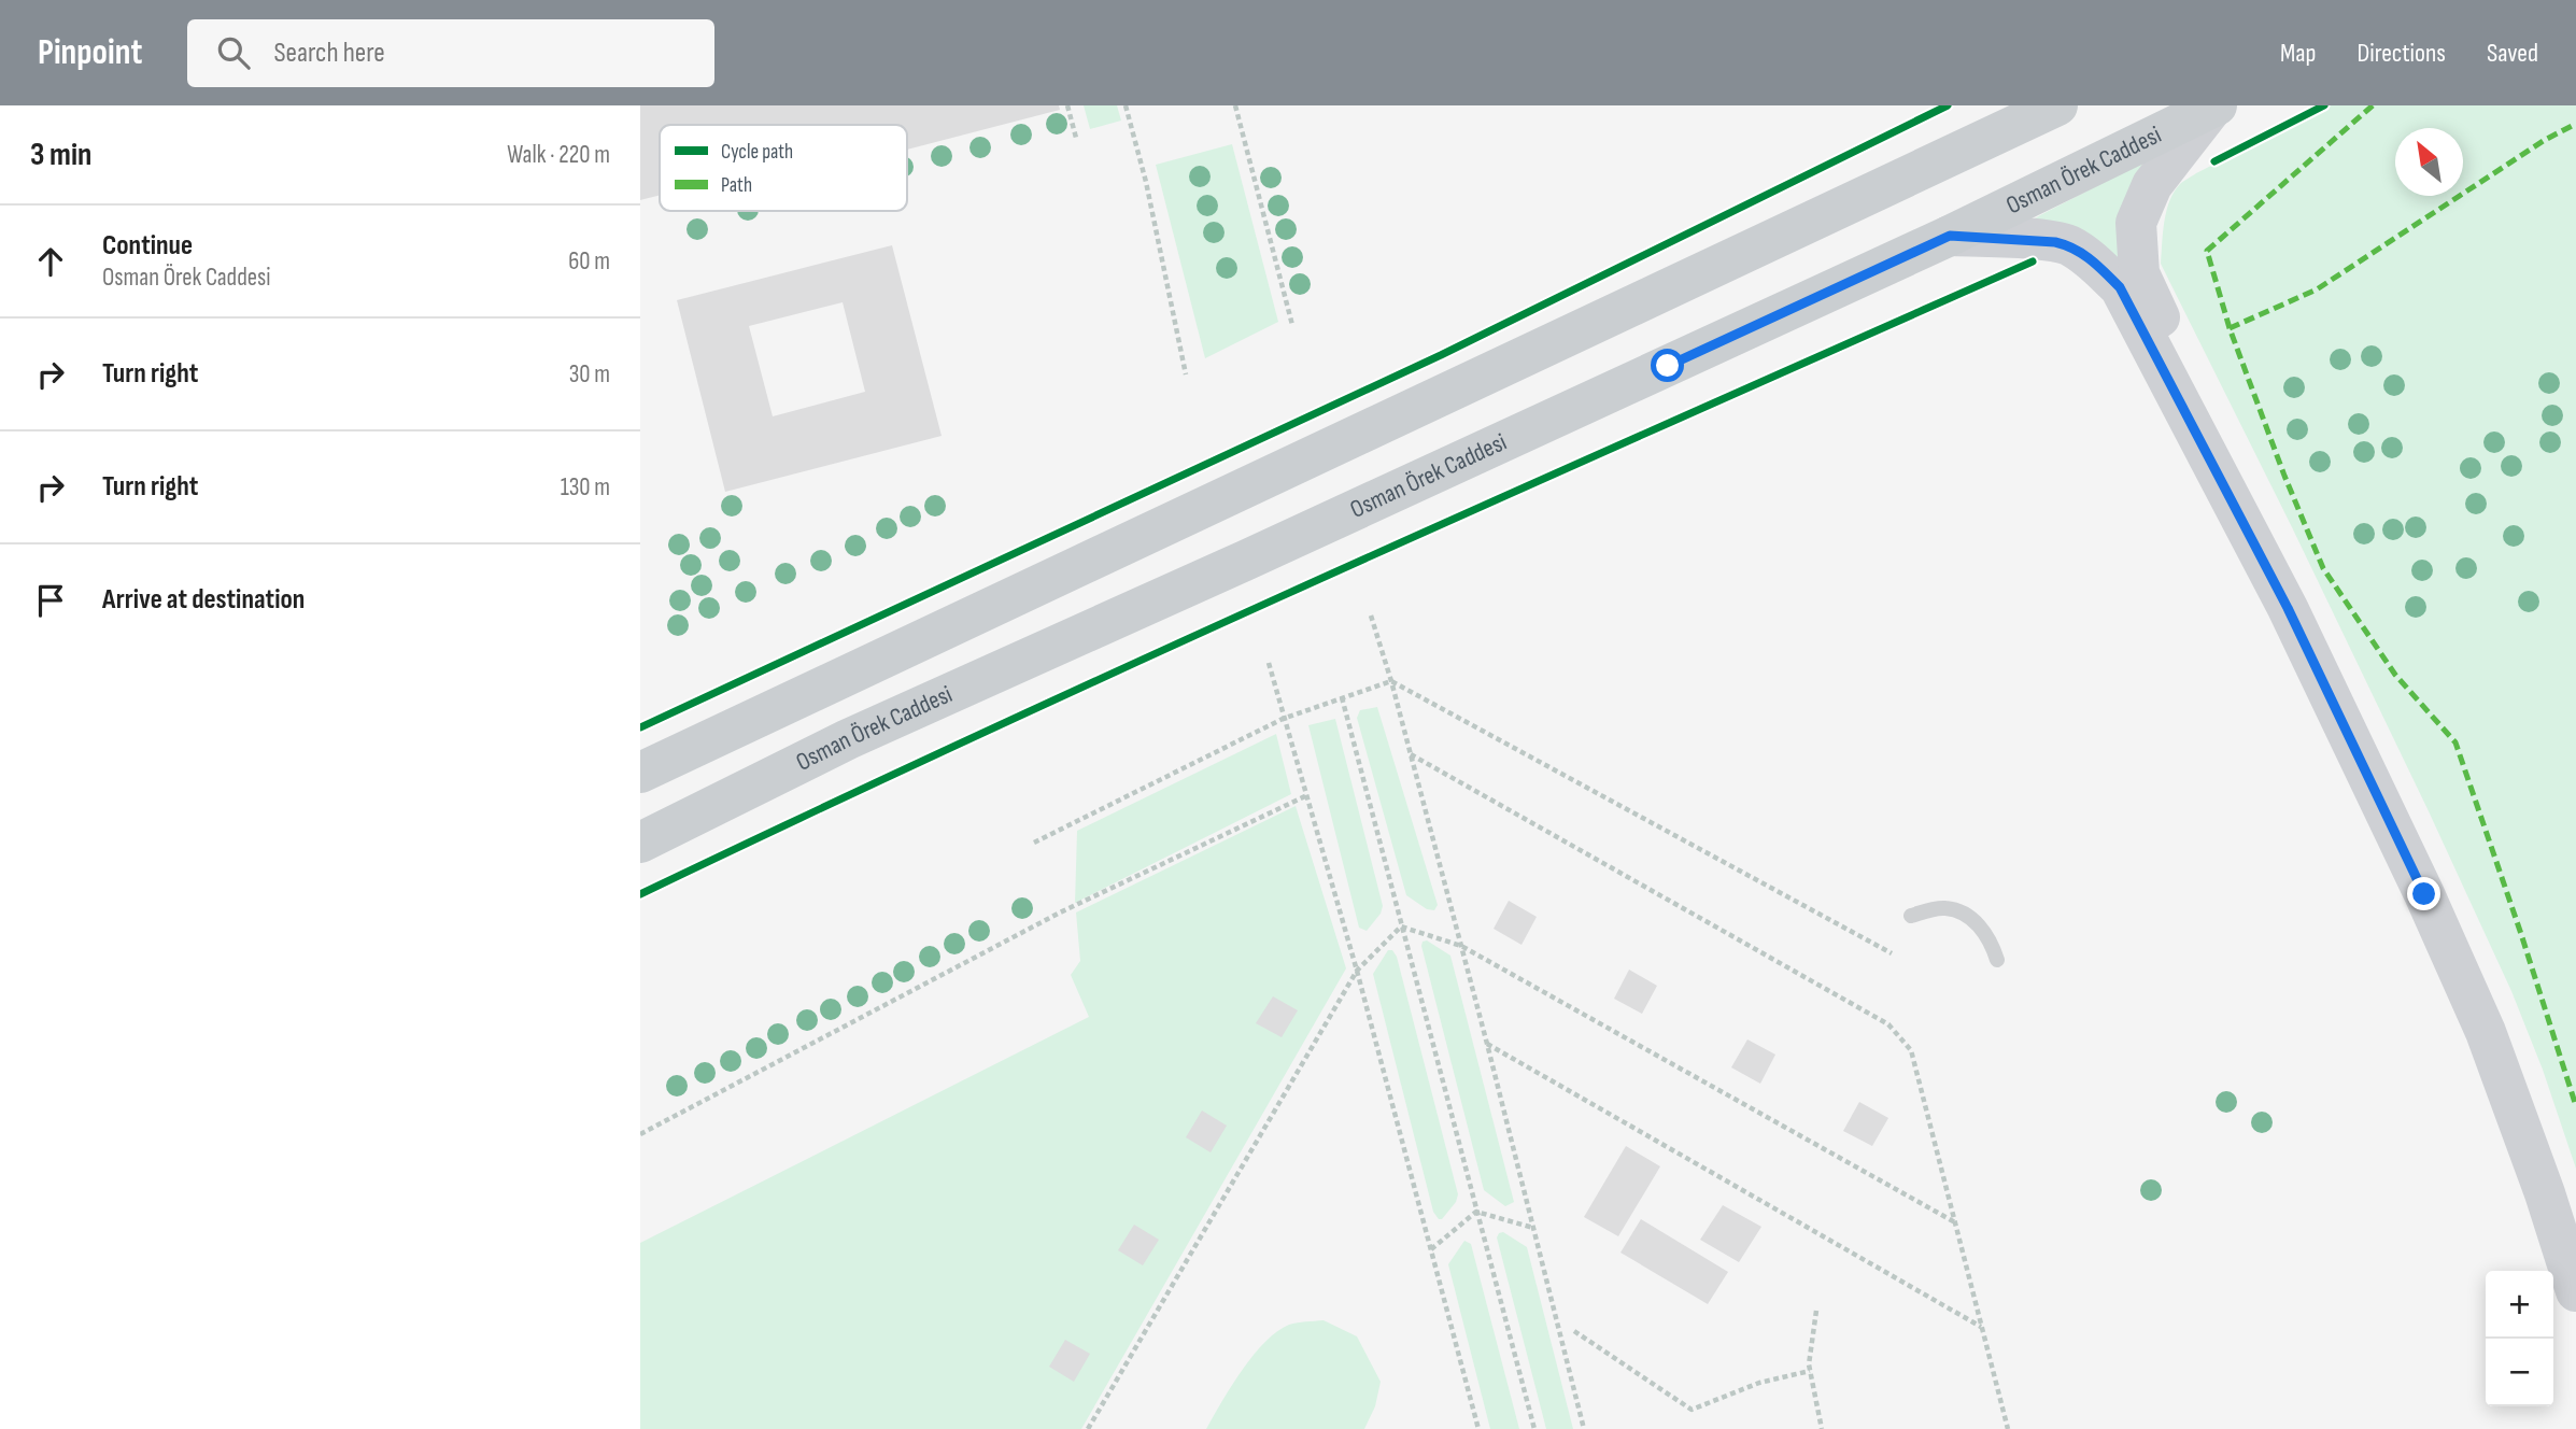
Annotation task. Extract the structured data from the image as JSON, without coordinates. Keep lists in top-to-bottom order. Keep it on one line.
{"streets":{"main road":["Osman Örek Caddesi"]},"legend":["Cycle path","Path"],"north":"top left","page":{"header":"Pinpoint","search":"Search here","nav":["Map","Directions","Saved"],"heading":["3 min","Walk · 220 m"],"list":[["Continue","Osman Örek Caddesi","60 m"],["Turn right","30 m"],["Turn right","130 m"],"Arrive at destination"],"map_buttons":["+","−"]}}
